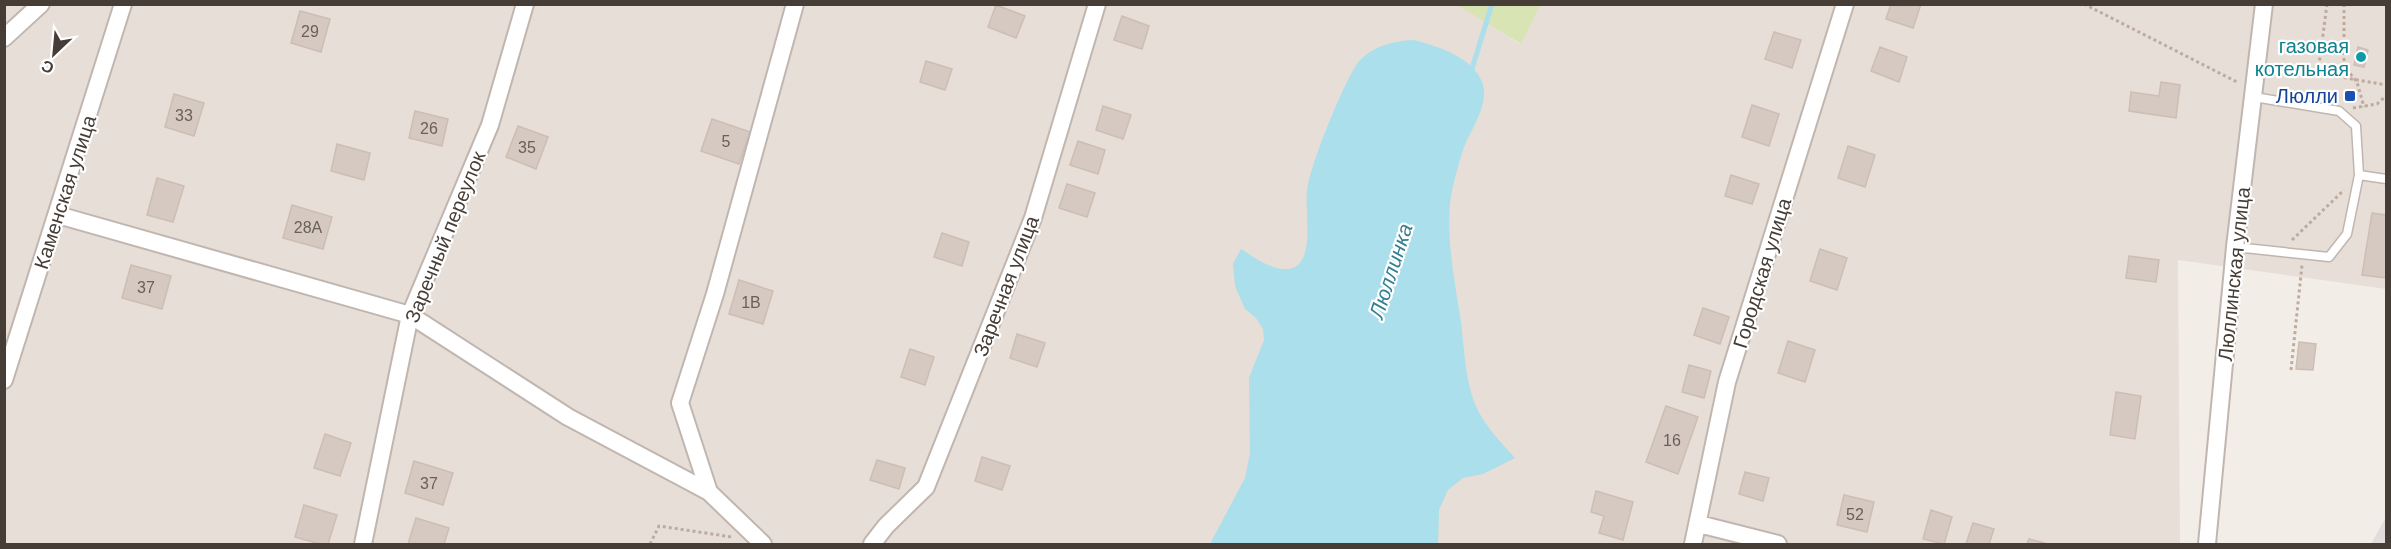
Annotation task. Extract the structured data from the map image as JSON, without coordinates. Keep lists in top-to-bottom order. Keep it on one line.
{"streets":{"street":["Каменская улица","Заречный переулок","Городская улица","Люллинская улица","Заречная улица"]},"water":["Люллинка"],"places":{"other":["газовая котельная"],"transit":["Люлли"]},"house_numbers":["29","33","26","5","35","28А","37","1В","16","37","52"],"north":"bottom left"}
